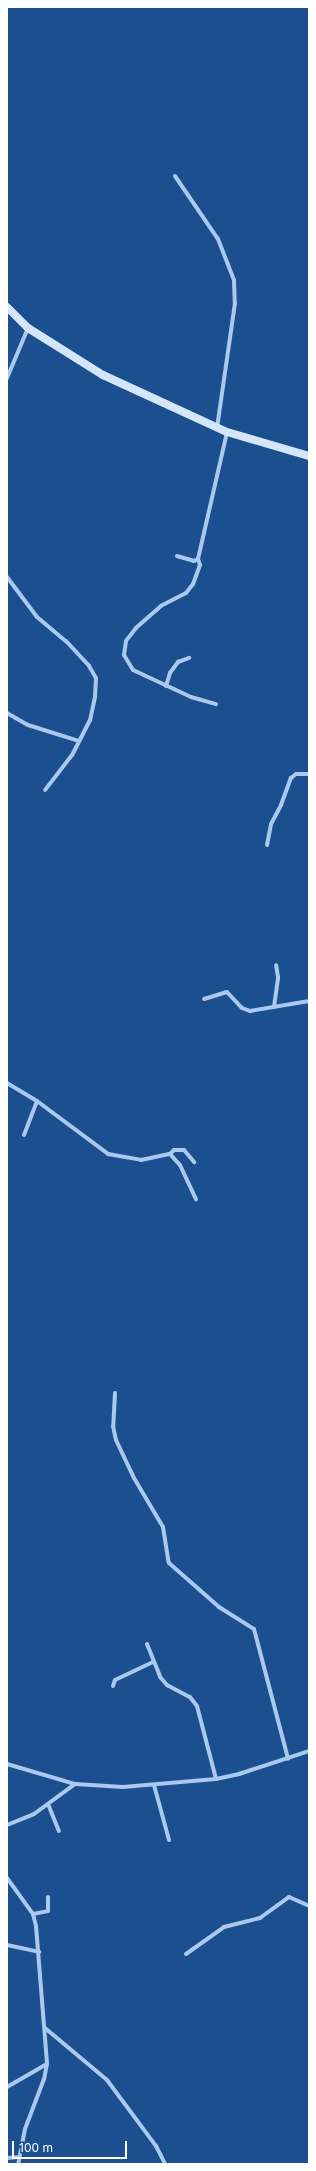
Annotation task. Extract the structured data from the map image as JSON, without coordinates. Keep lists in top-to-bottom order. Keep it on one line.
{"scale_bar":"100 m"}
